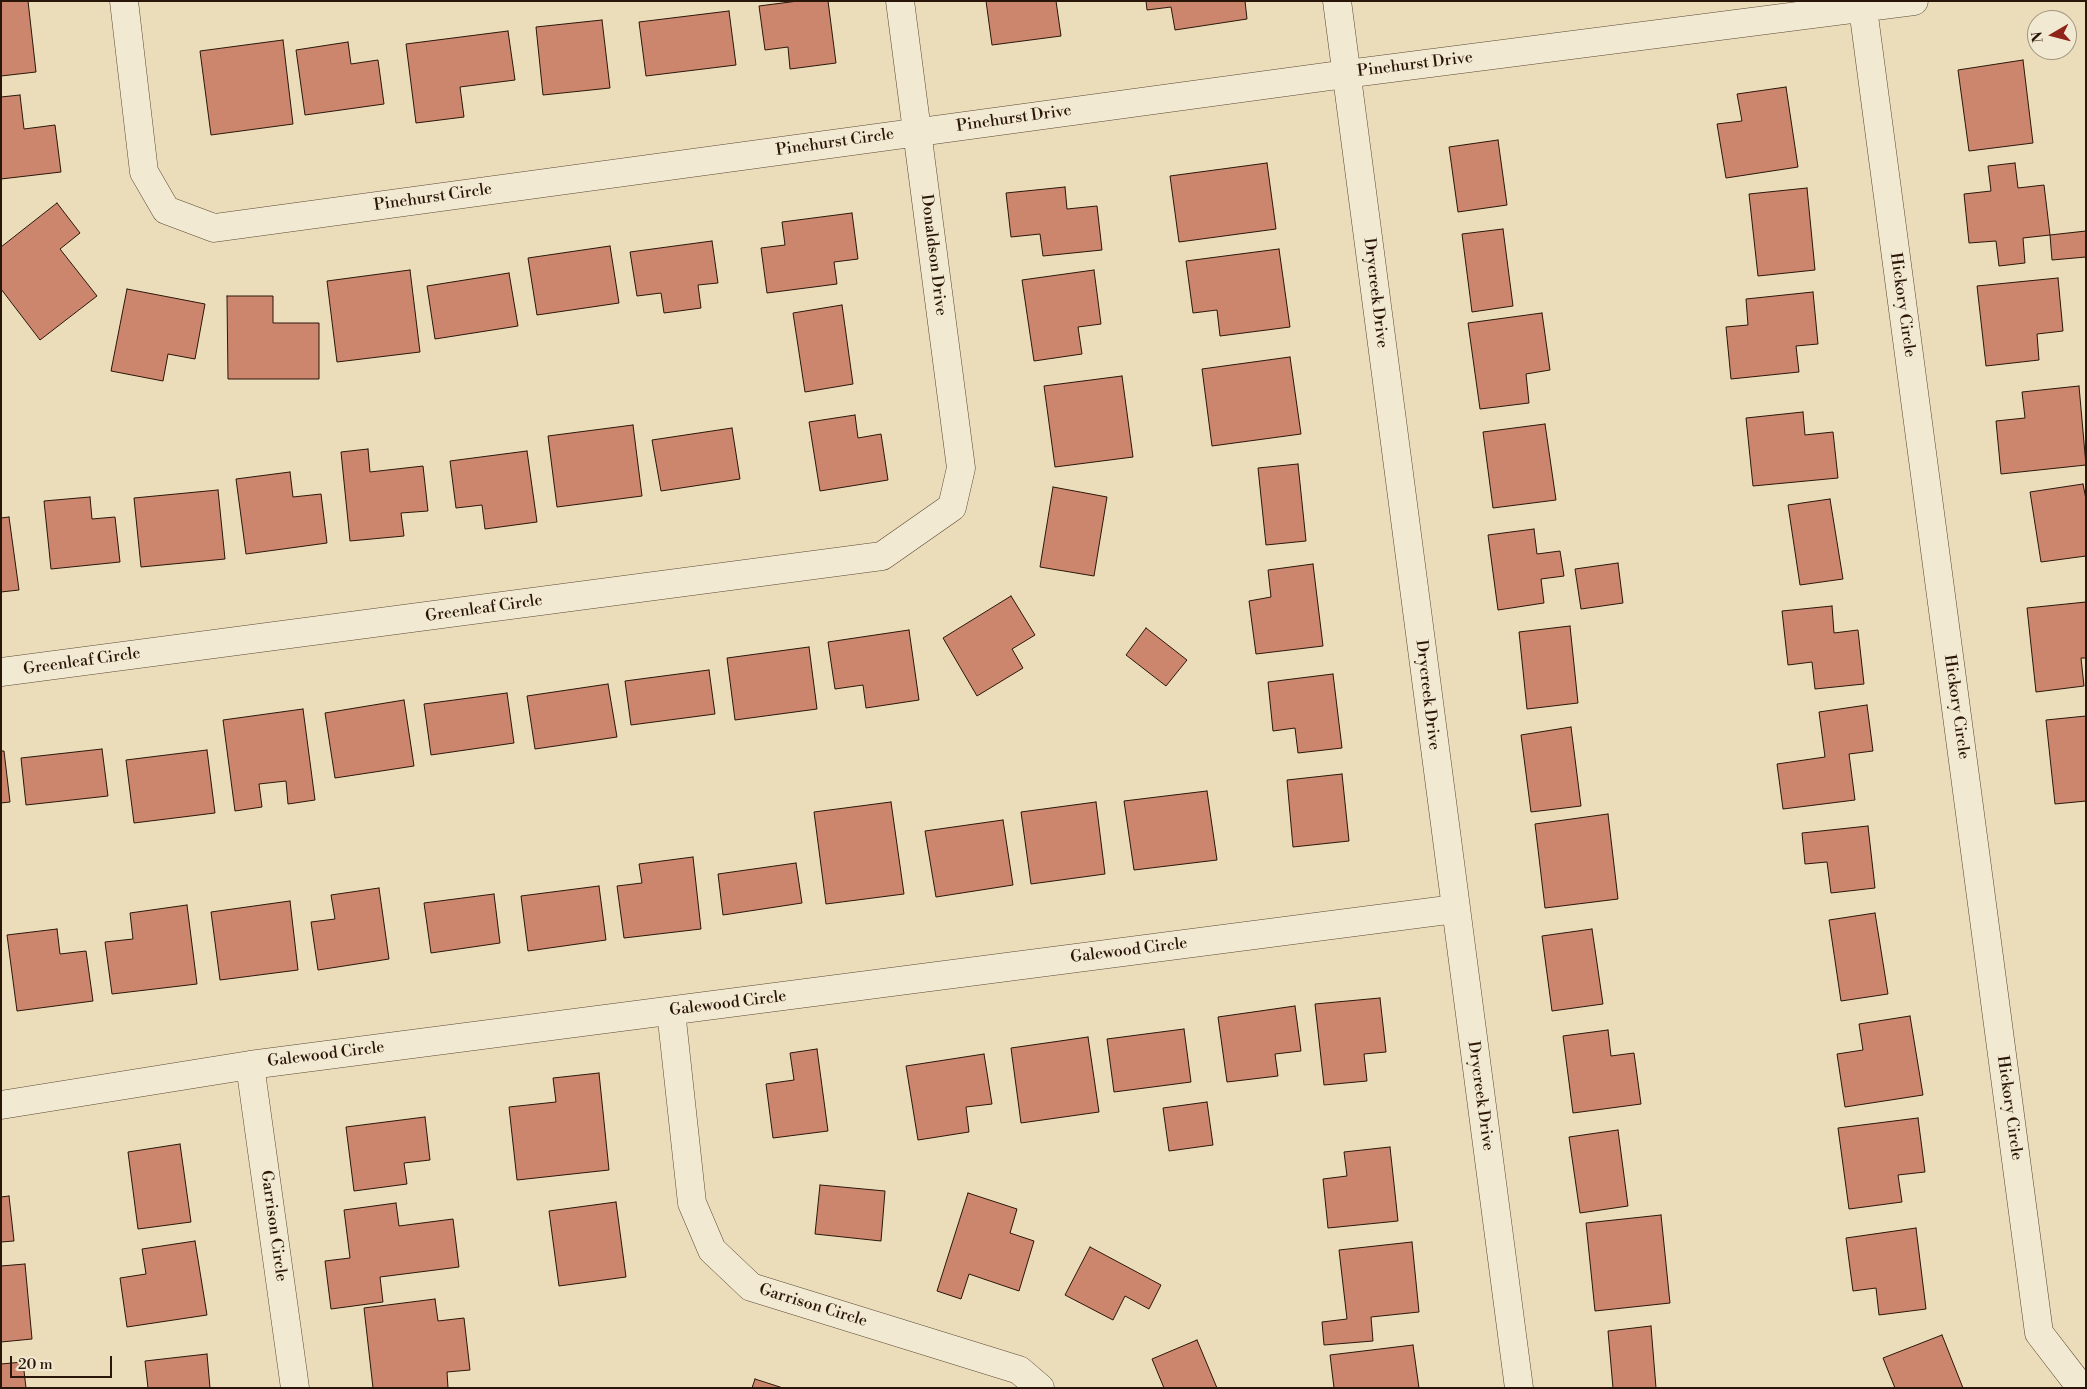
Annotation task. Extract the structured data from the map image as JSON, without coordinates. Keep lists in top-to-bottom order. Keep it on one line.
{"streets":{"street":["Pinehurst Drive","Pinehurst Circle","Donaldson Drive","Drycreek Drive","Hickory Circle","Greenleaf Circle","Galewood Circle","Garrison Circle"]},"crossings":[["Pinehurst Drive","Pinehurst Circle"],["Pinehurst Drive","Donaldson Drive"],["Pinehurst Drive","Drycreek Drive"],["Pinehurst Drive","Hickory Circle"],["Pinehurst Circle","Donaldson Drive"],["Donaldson Drive","Greenleaf Circle"],["Drycreek Drive","Galewood Circle"],["Galewood Circle","Garrison Circle"]],"scale_bar":"20 m","north":"left"}
